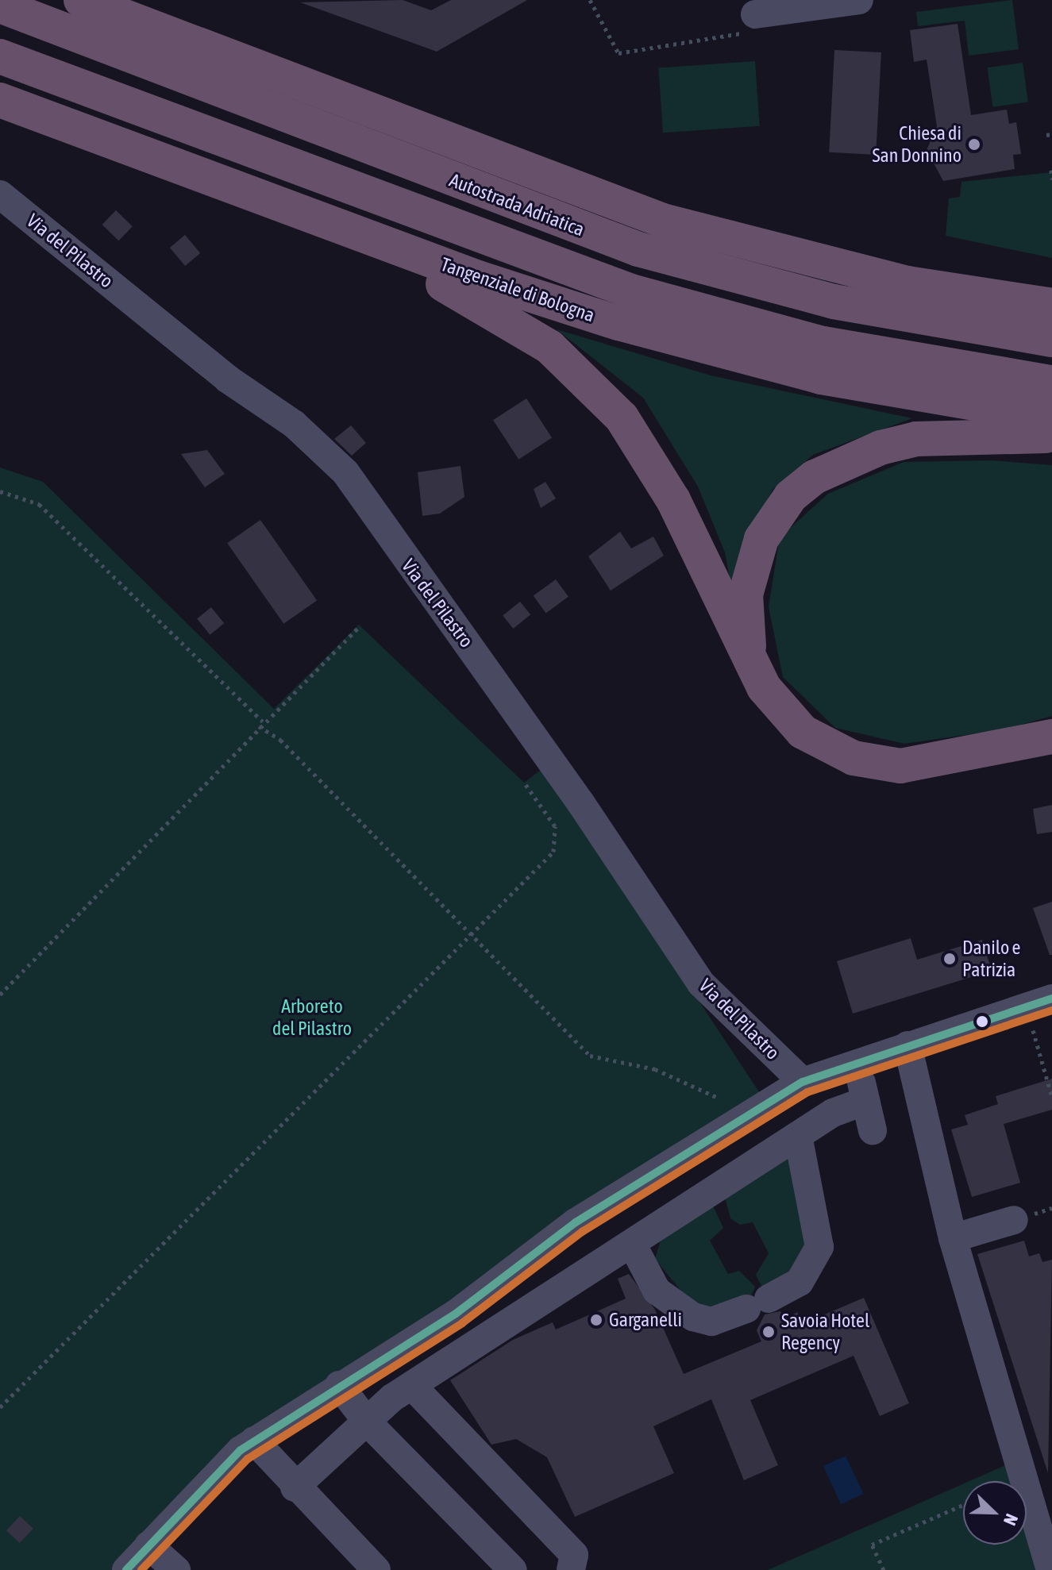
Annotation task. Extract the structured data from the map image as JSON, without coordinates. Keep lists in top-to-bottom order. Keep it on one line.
{"streets":{"highway":["Autostrada Adriatica","Tangenziale di Bologna"],"street":["Via del Pilastro"]},"parks":["Arboreto del Pilastro"],"places":["Chiesa di San Donnino","Danilo e Patrizia","Garganelli","Savoia Hotel Regency"],"north":"bottom right"}
